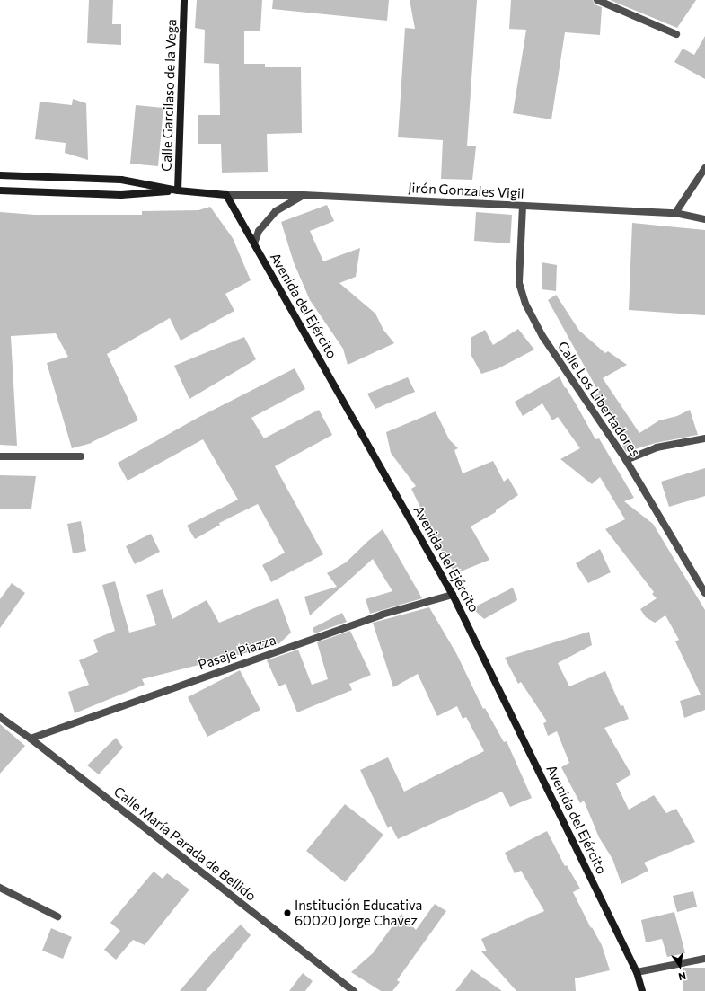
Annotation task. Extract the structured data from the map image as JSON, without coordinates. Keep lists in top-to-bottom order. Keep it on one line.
{"streets":{"main road":["Calle Garcilaso de la Vega","Avenida del Ejército"],"street":["Jirón Gonzales Vigil","Calle Los Libertadores","Pasaje Piazza","Calle María Parada de Bellido"]},"crossings":[["Jirón Gonzales Vigil","Avenida del Ejército"],["Jirón Gonzales Vigil","Calle Los Libertadores"],["Avenida del Ejército","Pasaje Piazza"],["Pasaje Piazza","Calle María Parada de Bellido"]],"places":["Institución Educativa 60020 Jorge Chavez"],"north":"bottom"}
